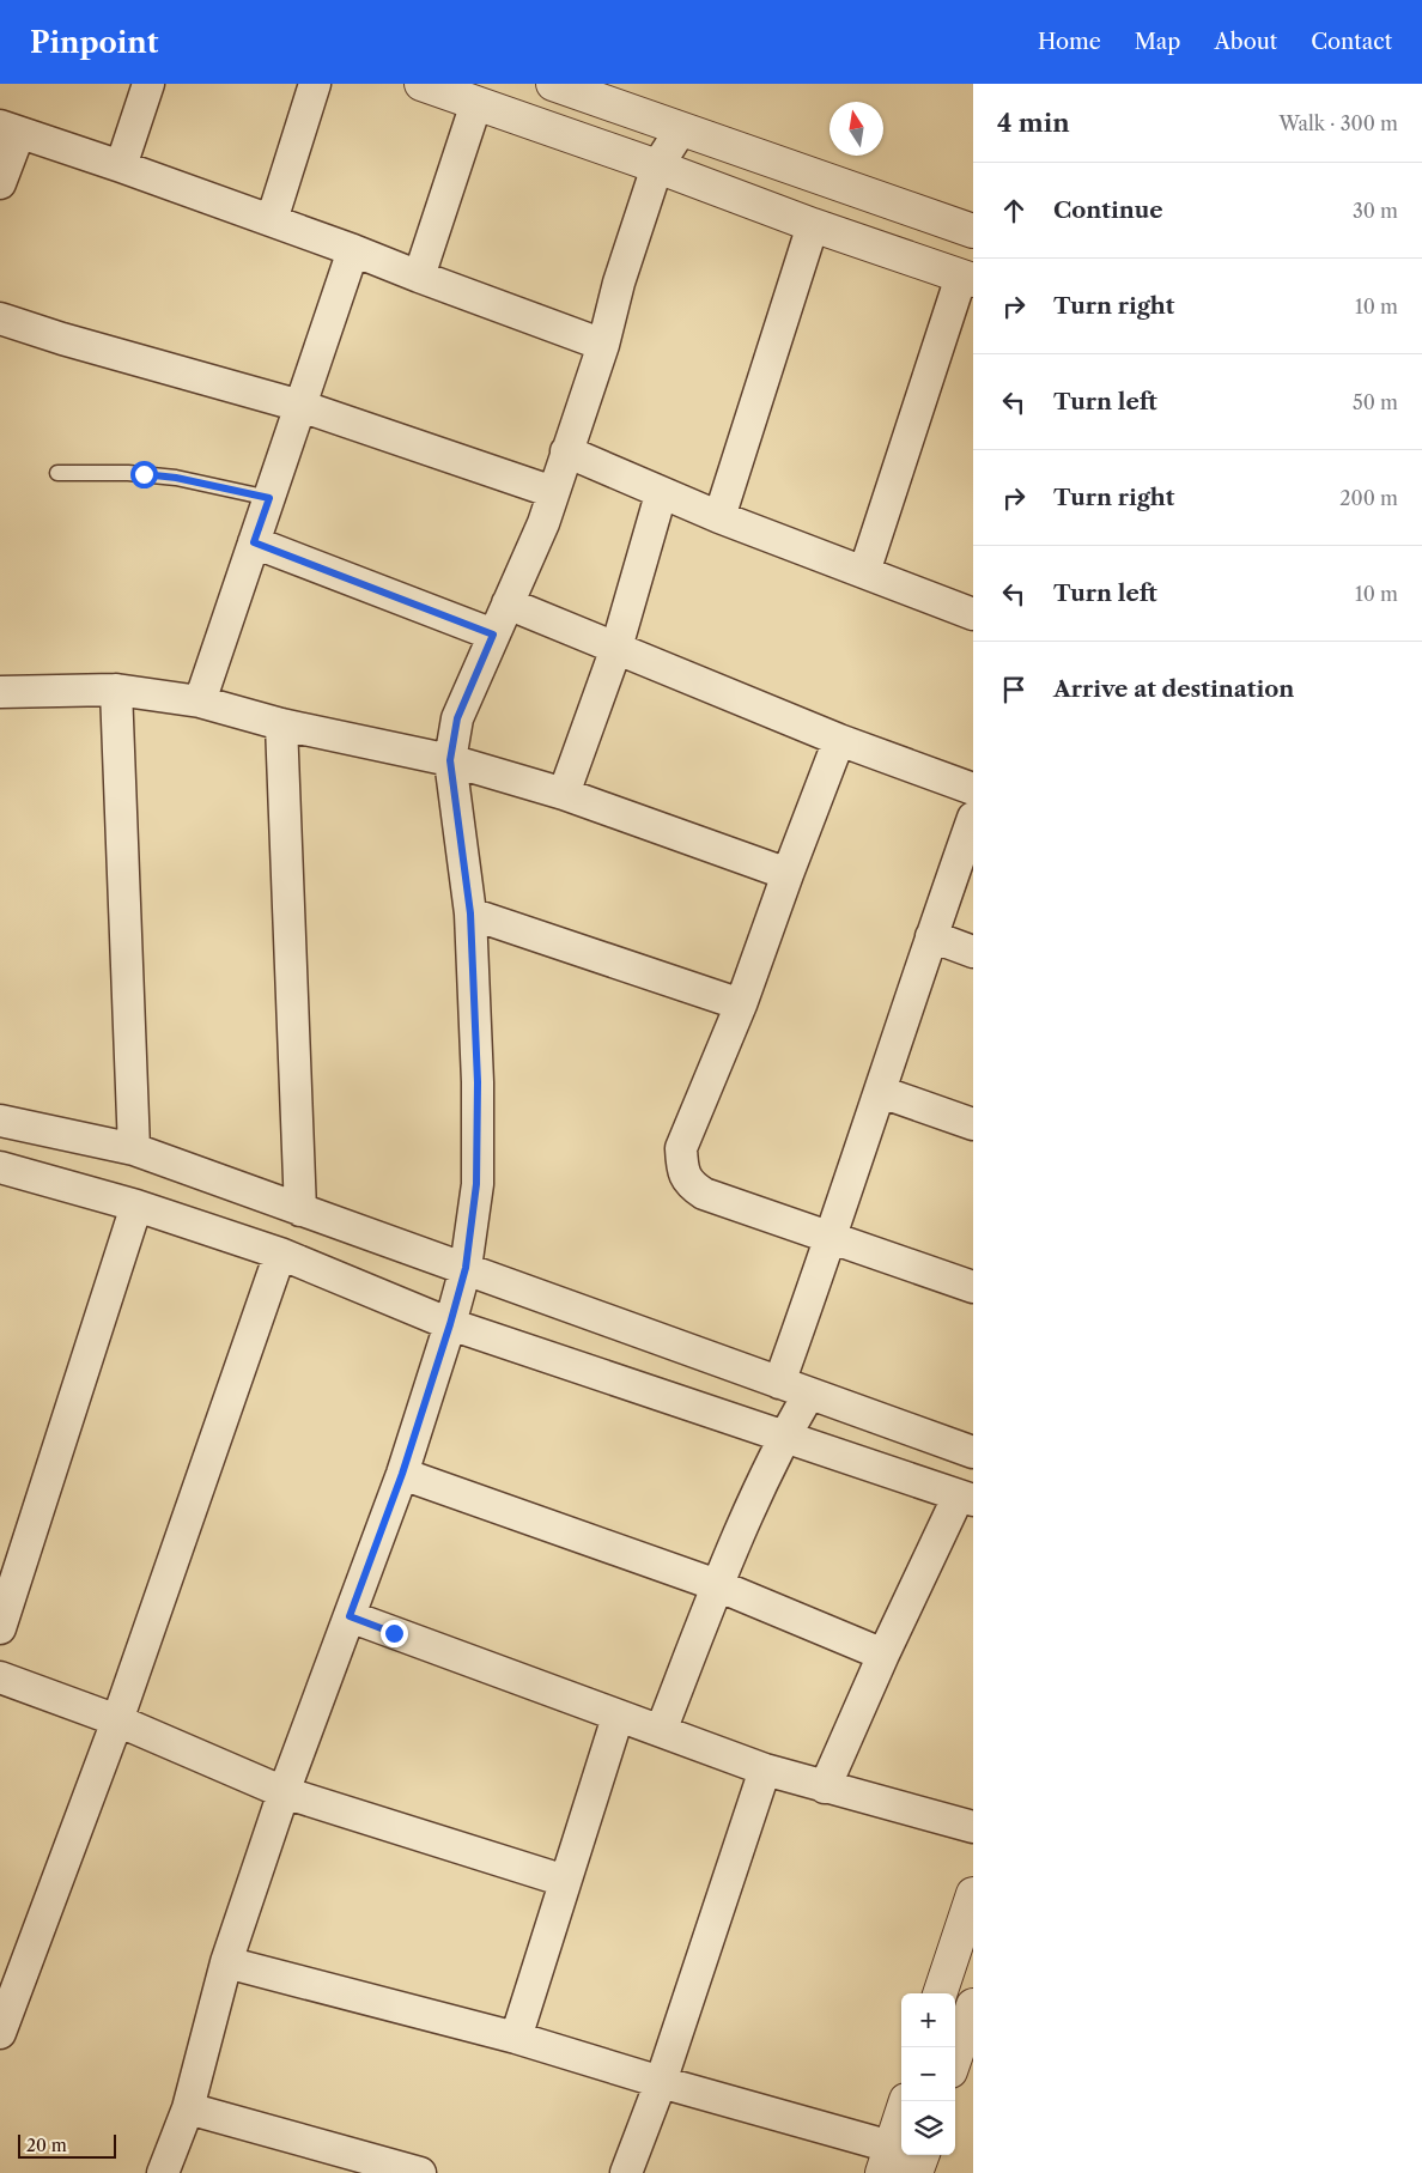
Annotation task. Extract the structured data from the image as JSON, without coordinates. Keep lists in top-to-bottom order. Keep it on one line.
{"scale_bar":"20 m","north":"top","page":{"header":"Pinpoint","nav":["Home","Map","About","Contact"],"heading":["4 min","Walk · 300 m"],"list":[["Continue","30 m"],["Turn right","10 m"],["Turn left","50 m"],["Turn right","200 m"],["Turn left","10 m"],"Arrive at destination"],"map_buttons":["+","−"],"scale":"20 m"}}
